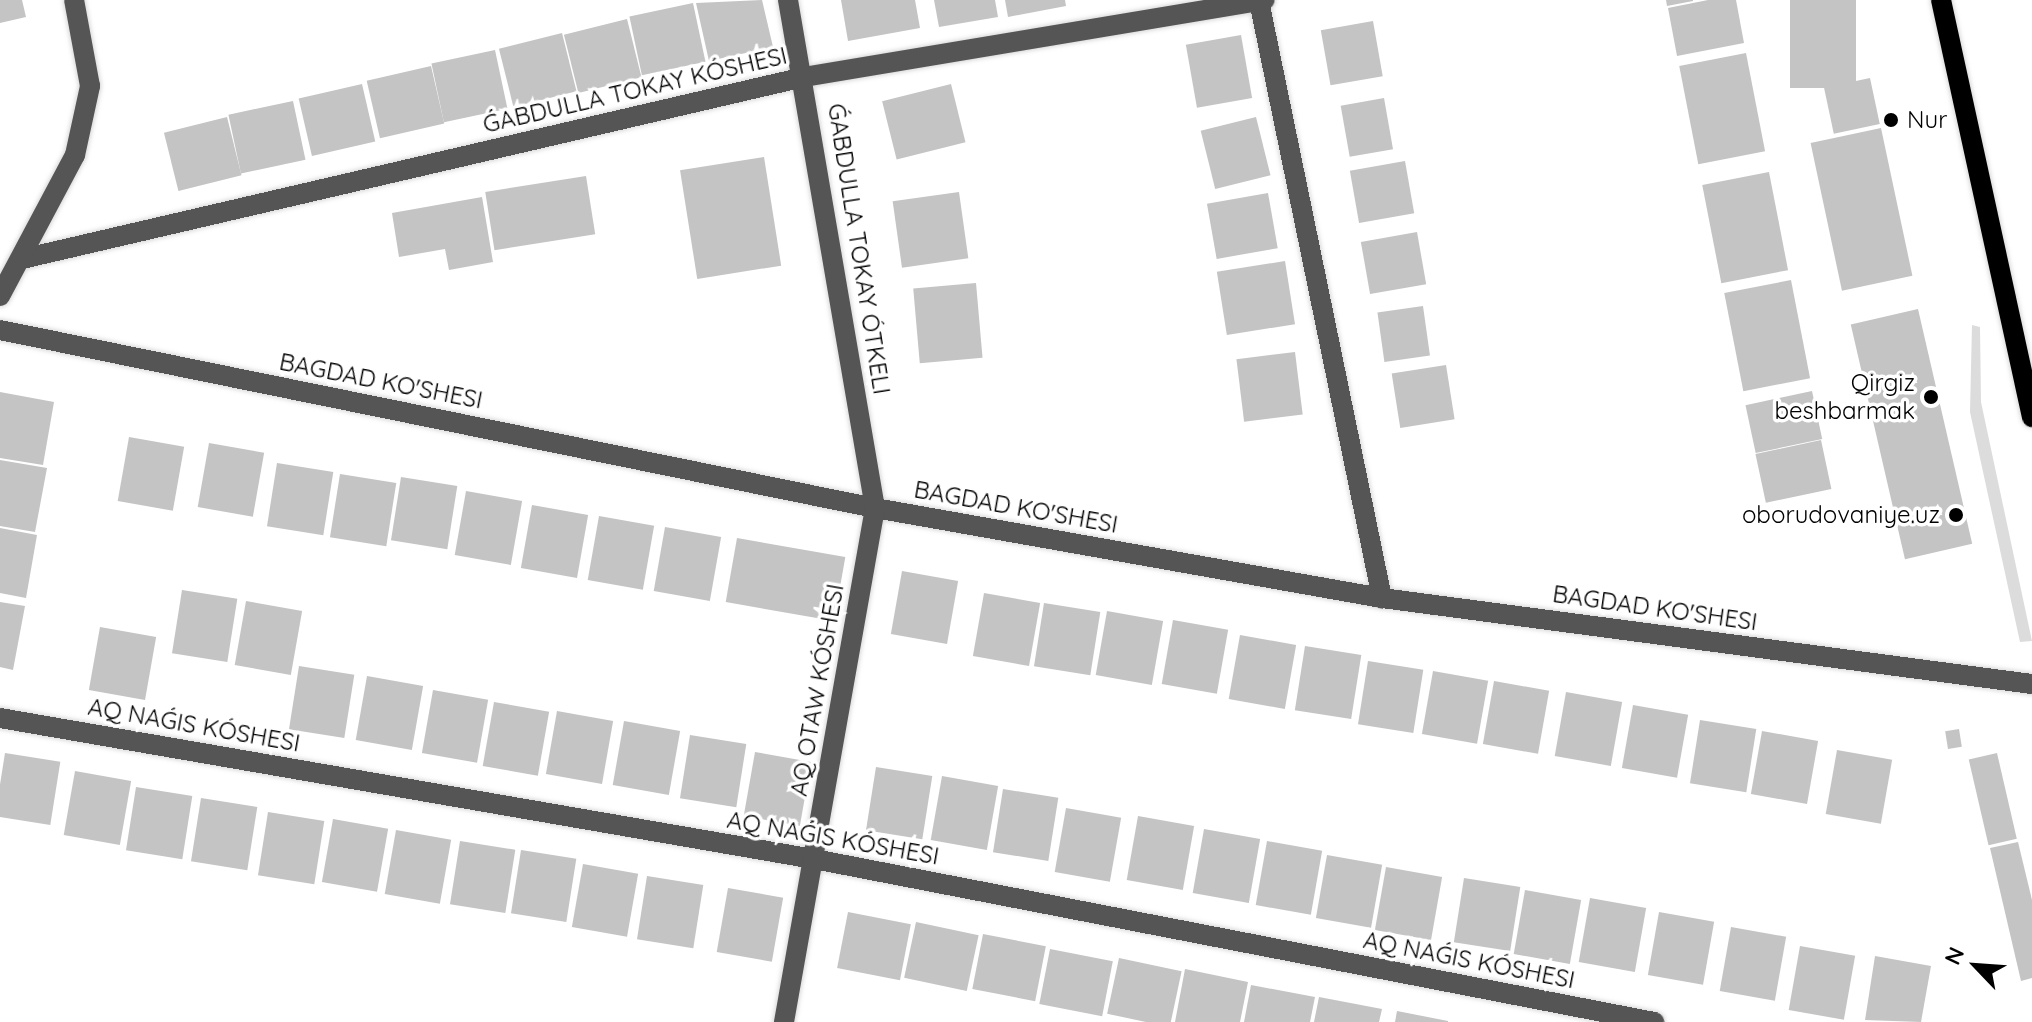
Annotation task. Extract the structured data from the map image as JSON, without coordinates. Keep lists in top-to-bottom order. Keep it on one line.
{"streets":{"street":["ǴABDULLA TOKAY KÓSHESI","ǴABDULLA TOKAY ÓTKELI","BAGDAD KO'SHESI","AQ OTAW KÓSHESI"]},"crossings":[["ǴABDULLA TOKAY KÓSHESI","ǴABDULLA TOKAY ÓTKELI"],["ǴABDULLA TOKAY ÓTKELI","BAGDAD KO'SHESI"],["ǴABDULLA TOKAY ÓTKELI","AQ OTAW KÓSHESI"],["BAGDAD KO'SHESI","AQ OTAW KÓSHESI"]],"places":["Nur","Qirgiz beshbarmak","oborudovaniye.uz"],"north":"top left"}
